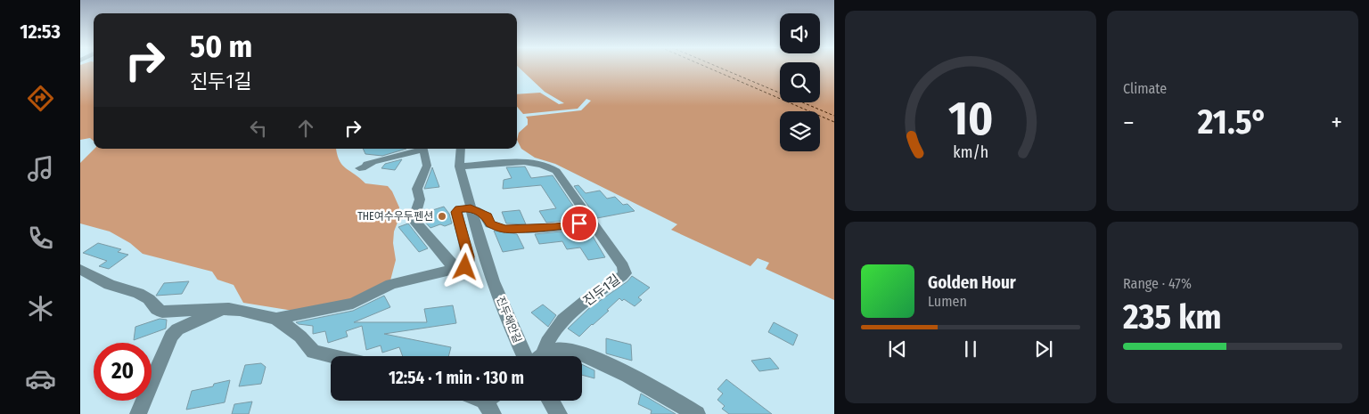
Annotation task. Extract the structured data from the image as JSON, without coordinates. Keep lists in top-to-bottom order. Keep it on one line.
{"streets":{"street":["진두1길","진두해안길"]},"crossings":[["진두1길","진두해안길"]],"places":["THE여수우두펜션"],"page":{"tabs":"12:53","tile":["Climate",["Range · 47%","235 km"]],"turn":["50 m","진두1길"],"heat":["−","21.5°","+"],"song":["Golden Hour","Lumen"],"limit":"20","trip":"12:54 · 1 min · 130 m","gauge":["10","km/h"]}}
